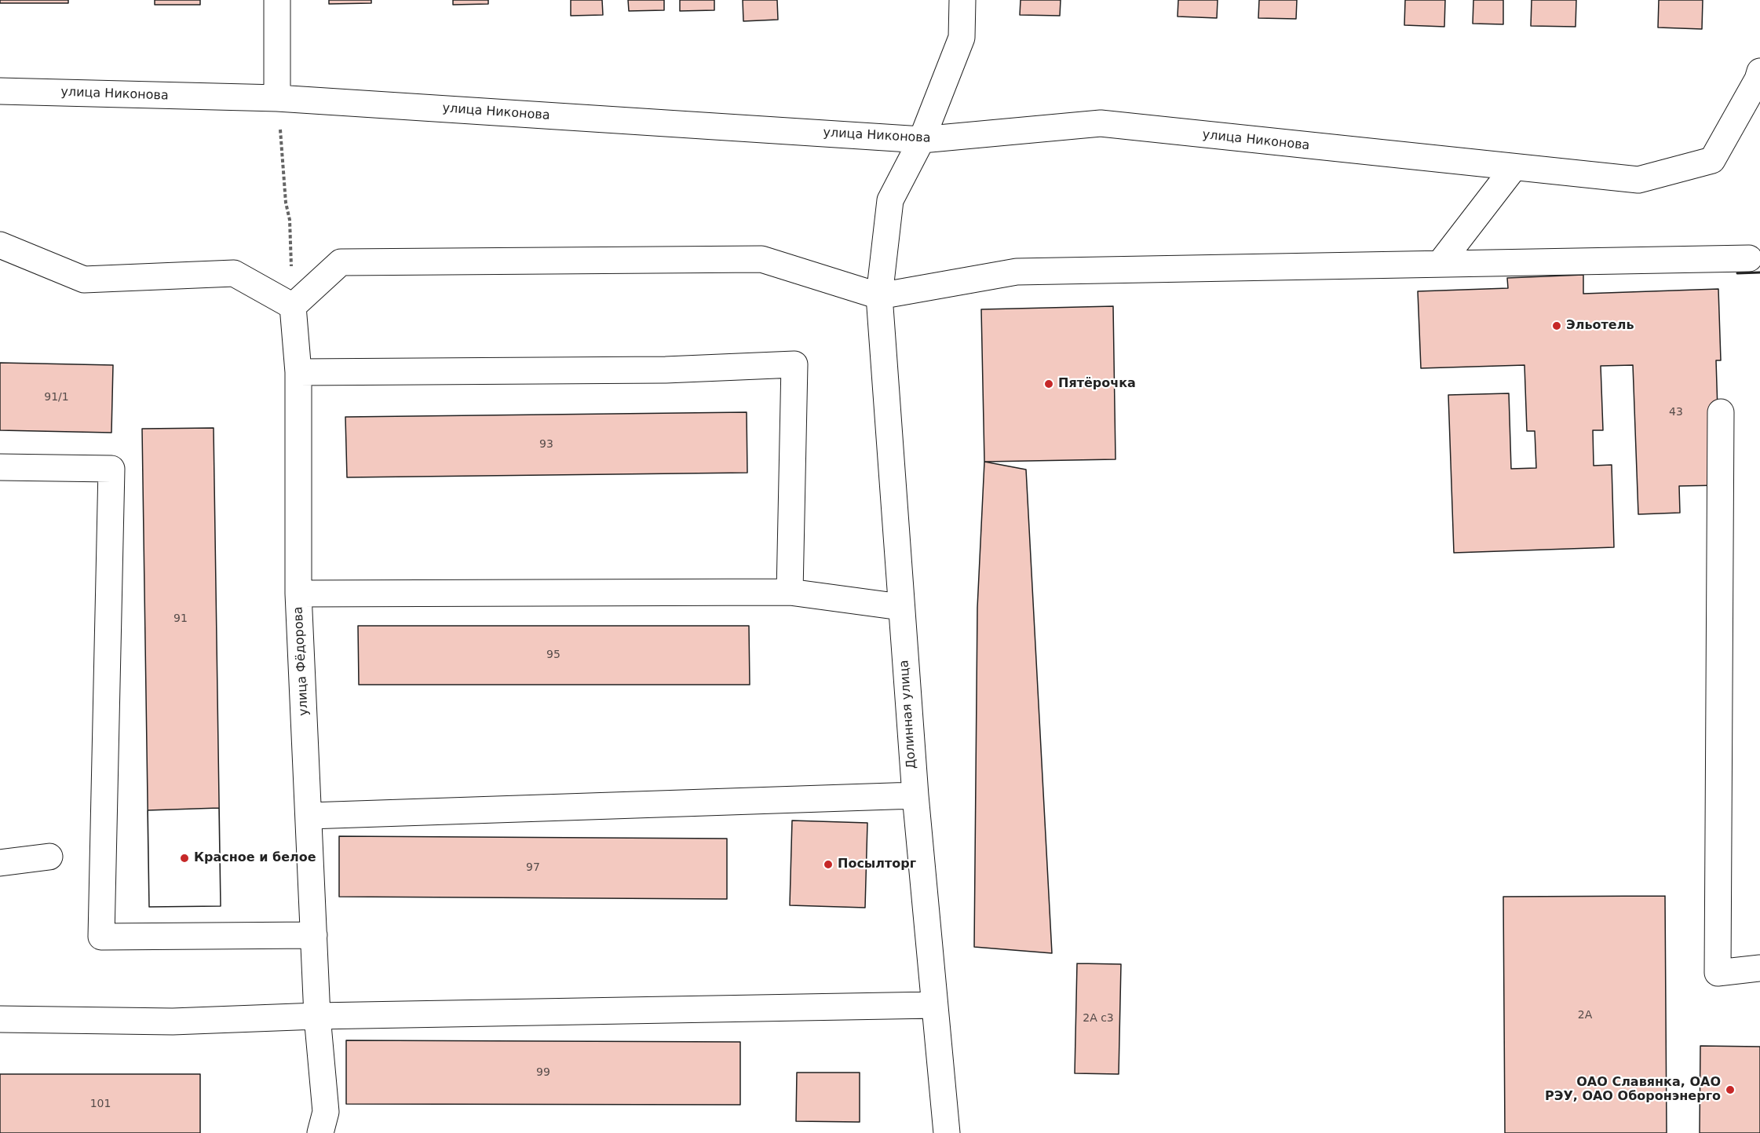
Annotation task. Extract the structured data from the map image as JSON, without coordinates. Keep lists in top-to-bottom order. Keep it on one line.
{"streets":{"street":["улица Никонова","улица Фёдорова","Долинная улица"]},"crossings":[["улица Никонова","Долинная улица"]],"places":["Эльотель","Пятёрочка","Красное и белое","Посылторг","ОАО Славянка, ОАО РЭУ, ОАО Оборонэнерго"],"house_numbers":["91/1","43","93","91","95","97","2А","2А с3","99","101"]}
